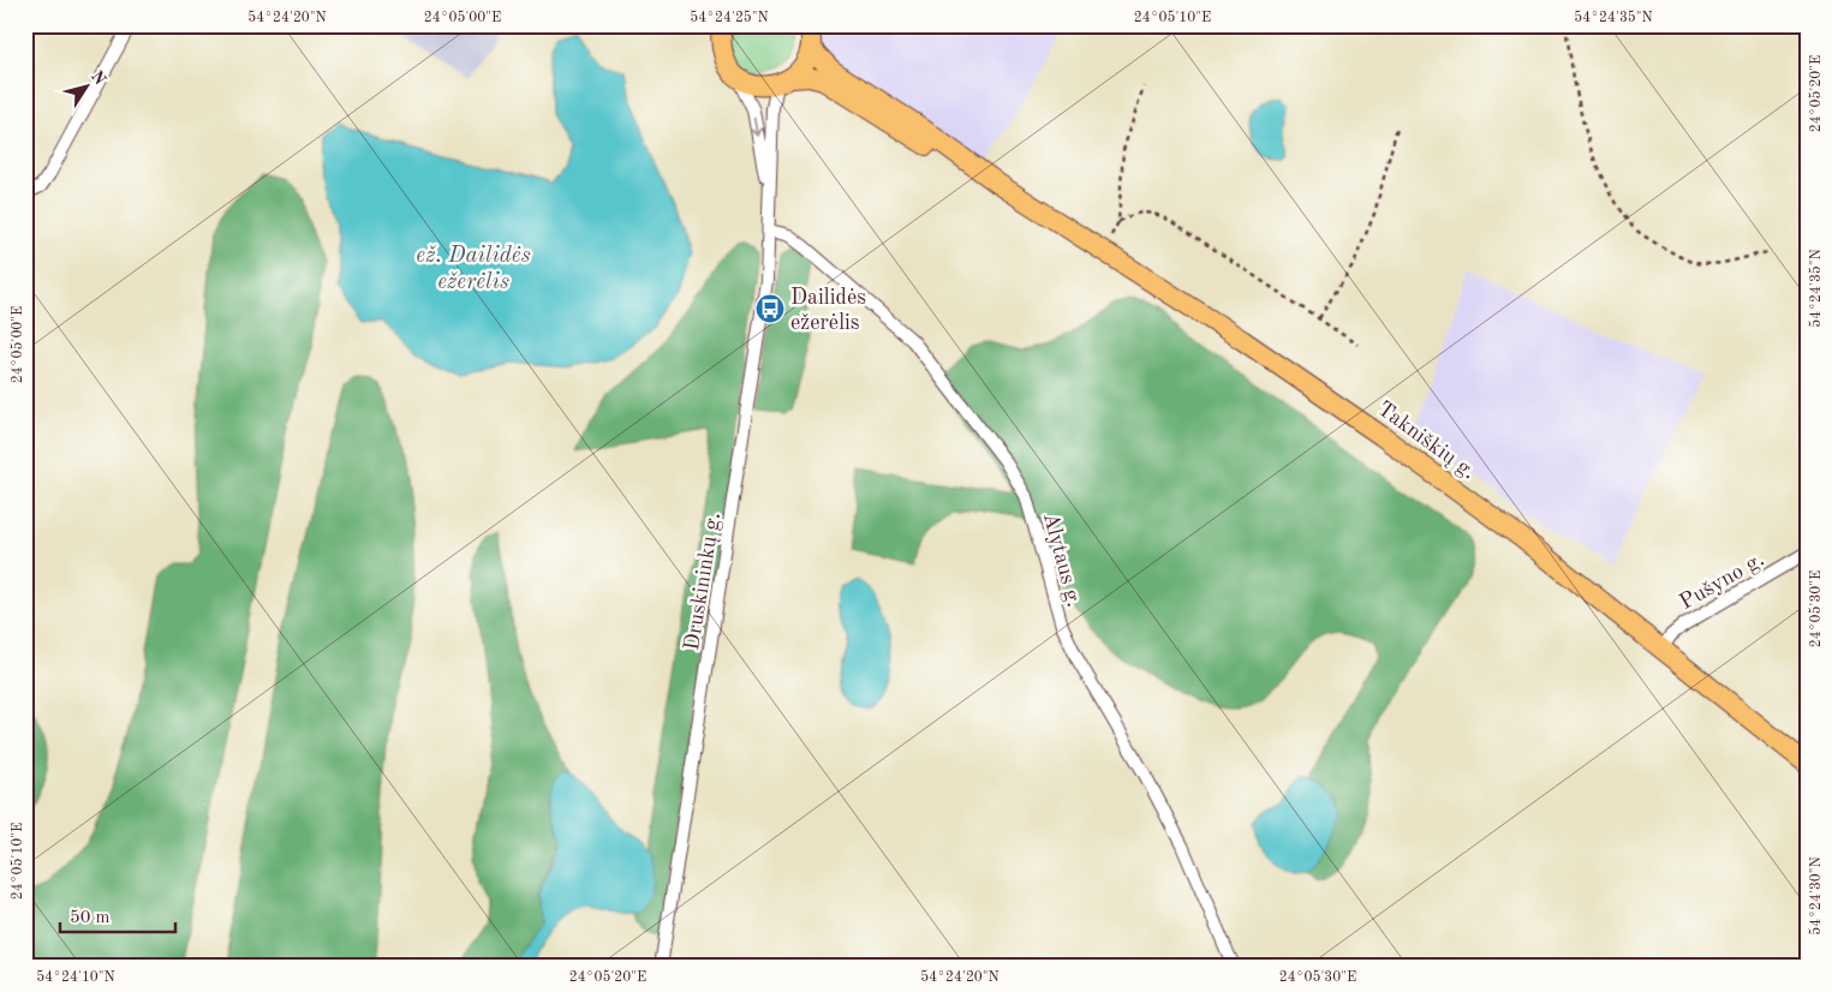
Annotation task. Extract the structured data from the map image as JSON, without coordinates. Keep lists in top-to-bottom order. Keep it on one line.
{"streets":{"main road":["Takniškių g."],"street":["Alytaus g.","Pušyno g.","Druskininkų g."]},"crossings":[["Takniškių g.","Pušyno g."],["Alytaus g.","Druskininkų g."]],"water":["ež. Dailidės ežerėlis"],"places":{"bus stop":["Dailidės ežerėlis"]},"scale_bar":"50 m","north":"top right","coordinates":["54°24'20\"N","24°05'00\"E","54°24'25\"N","24°05'10\"E","54°24'35\"N","24°05'20\"E","24°05'30\"E","54°24'30\"N","54°24'10\"N"]}
